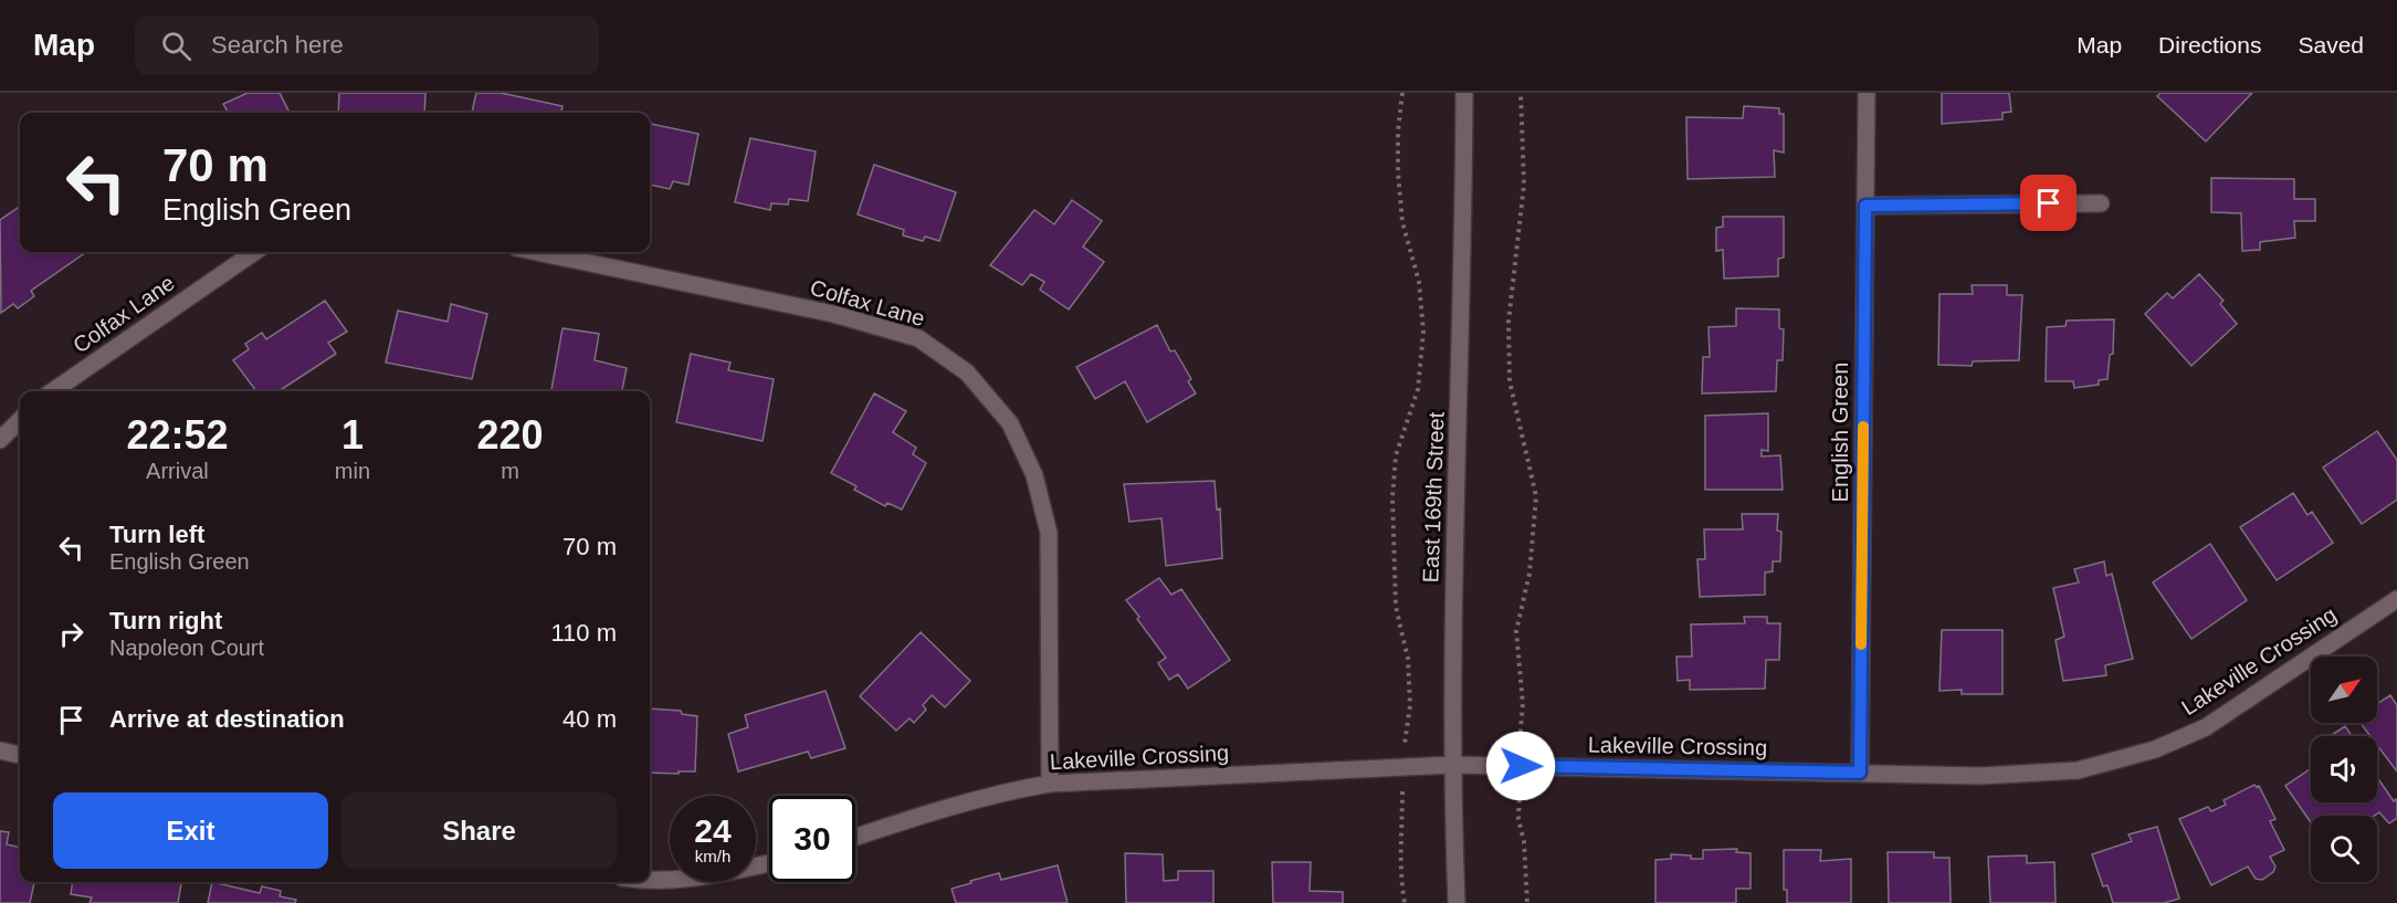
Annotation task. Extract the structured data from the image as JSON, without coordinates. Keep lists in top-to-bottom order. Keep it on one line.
{"streets":{"street":["Colfax Lane","English Green","East 169th Street","Lakeville Crossing"]},"crossings":[["Colfax Lane","Lakeville Crossing"],["English Green","Lakeville Crossing"],["East 169th Street","Lakeville Crossing"]],"north":"top right","page":{"header":"Map","search":"Search here","nav":["Map","Directions","Saved"],"turn":["70 m","English Green"],"eta":["22:52","Arrival","1","min","220","m"],"list":[{"name":"Turn left","note":"English Green","value":"70 m"},{"name":"Turn right","note":"Napoleon Court","value":"110 m"},{"name":"Arrive at destination","value":"40 m"}],"buttons":["Exit","Share"],"speed":"24 km/h","limit":"30"}}
